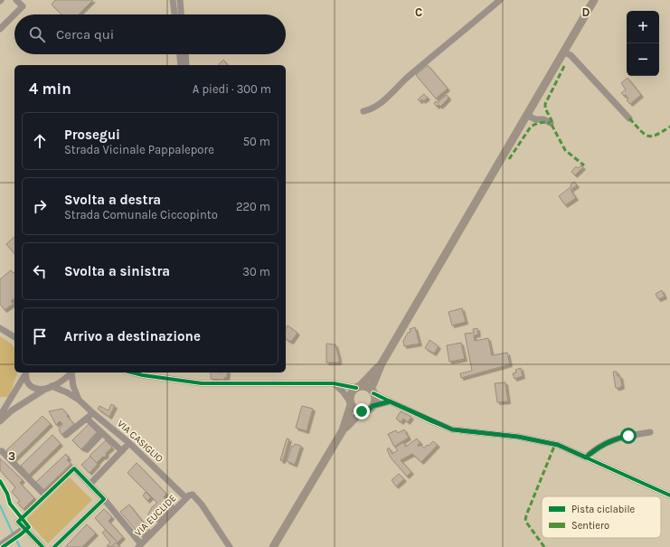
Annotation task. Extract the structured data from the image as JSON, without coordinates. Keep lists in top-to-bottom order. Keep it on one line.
{"streets":{"street":["VIA CASIGLIO","VIA EUCLIDE"]},"crossings":[["VIA CASIGLIO","VIA EUCLIDE"]],"legend":["Pista ciclabile","Sentiero"],"page":{"map_buttons":["+","−"],"search":"Cerca qui","heading":["4 min","A piedi · 300 m"],"list":[["Prosegui","Strada Vicinale Pappalepore","50 m"],["Svolta a destra","Strada Comunale Ciccopinto","220 m"],["Svolta a sinistra","30 m"],"Arrivo a destinazione"]},"grid":{"columns":["C","D"],"rows":["3"]}}
